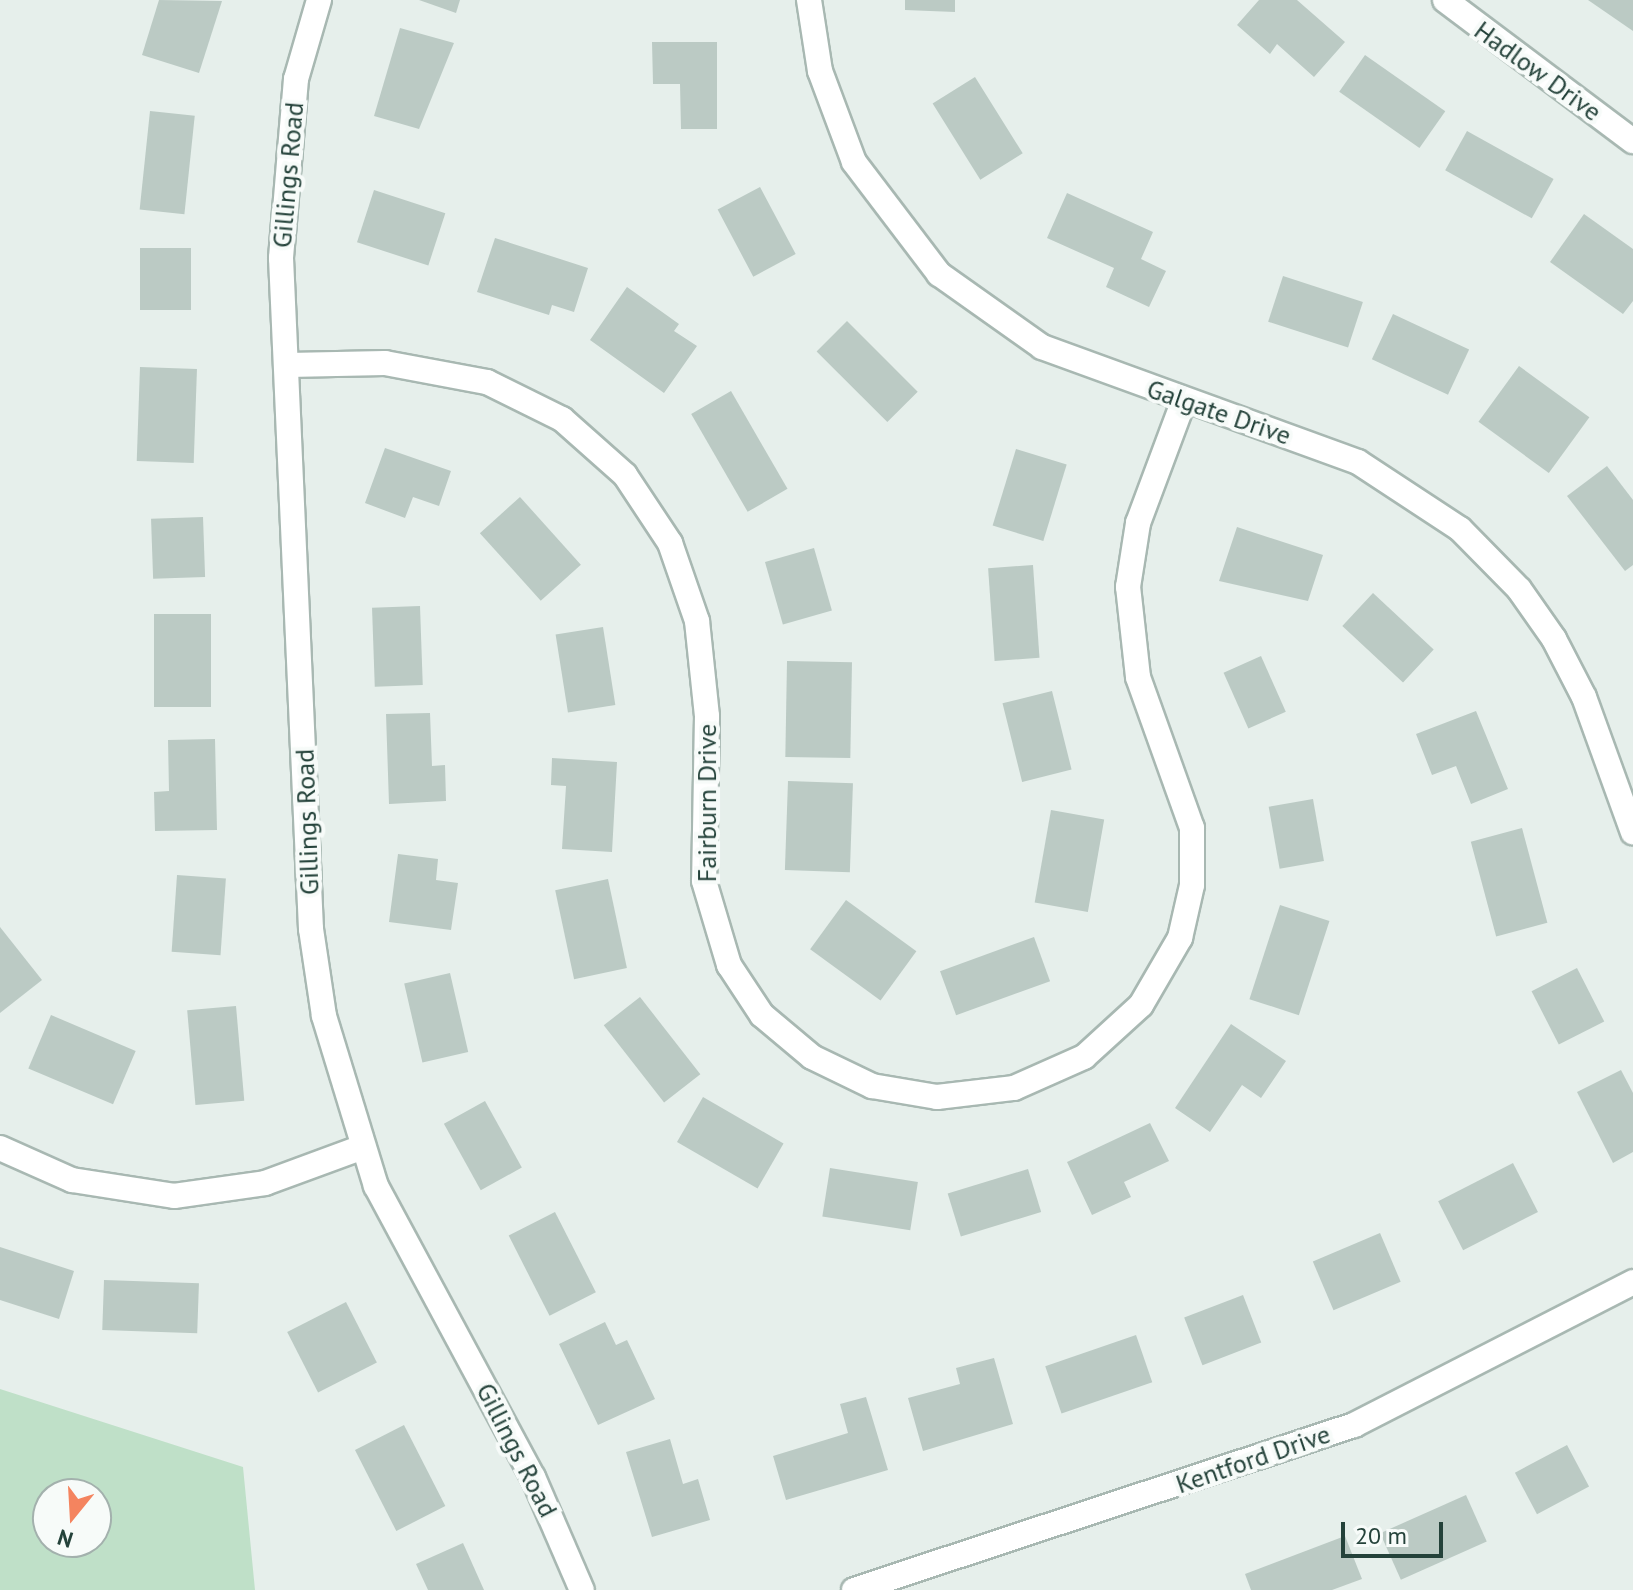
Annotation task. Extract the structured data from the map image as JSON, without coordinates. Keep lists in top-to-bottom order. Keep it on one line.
{"streets":{"street":["Hadlow Drive","Gillings Road","Galgate Drive","Fairburn Drive","Kentford Drive"]},"crossings":[["Gillings Road","Fairburn Drive"],["Galgate Drive","Fairburn Drive"]],"scale_bar":"20 m","north":"bottom"}
